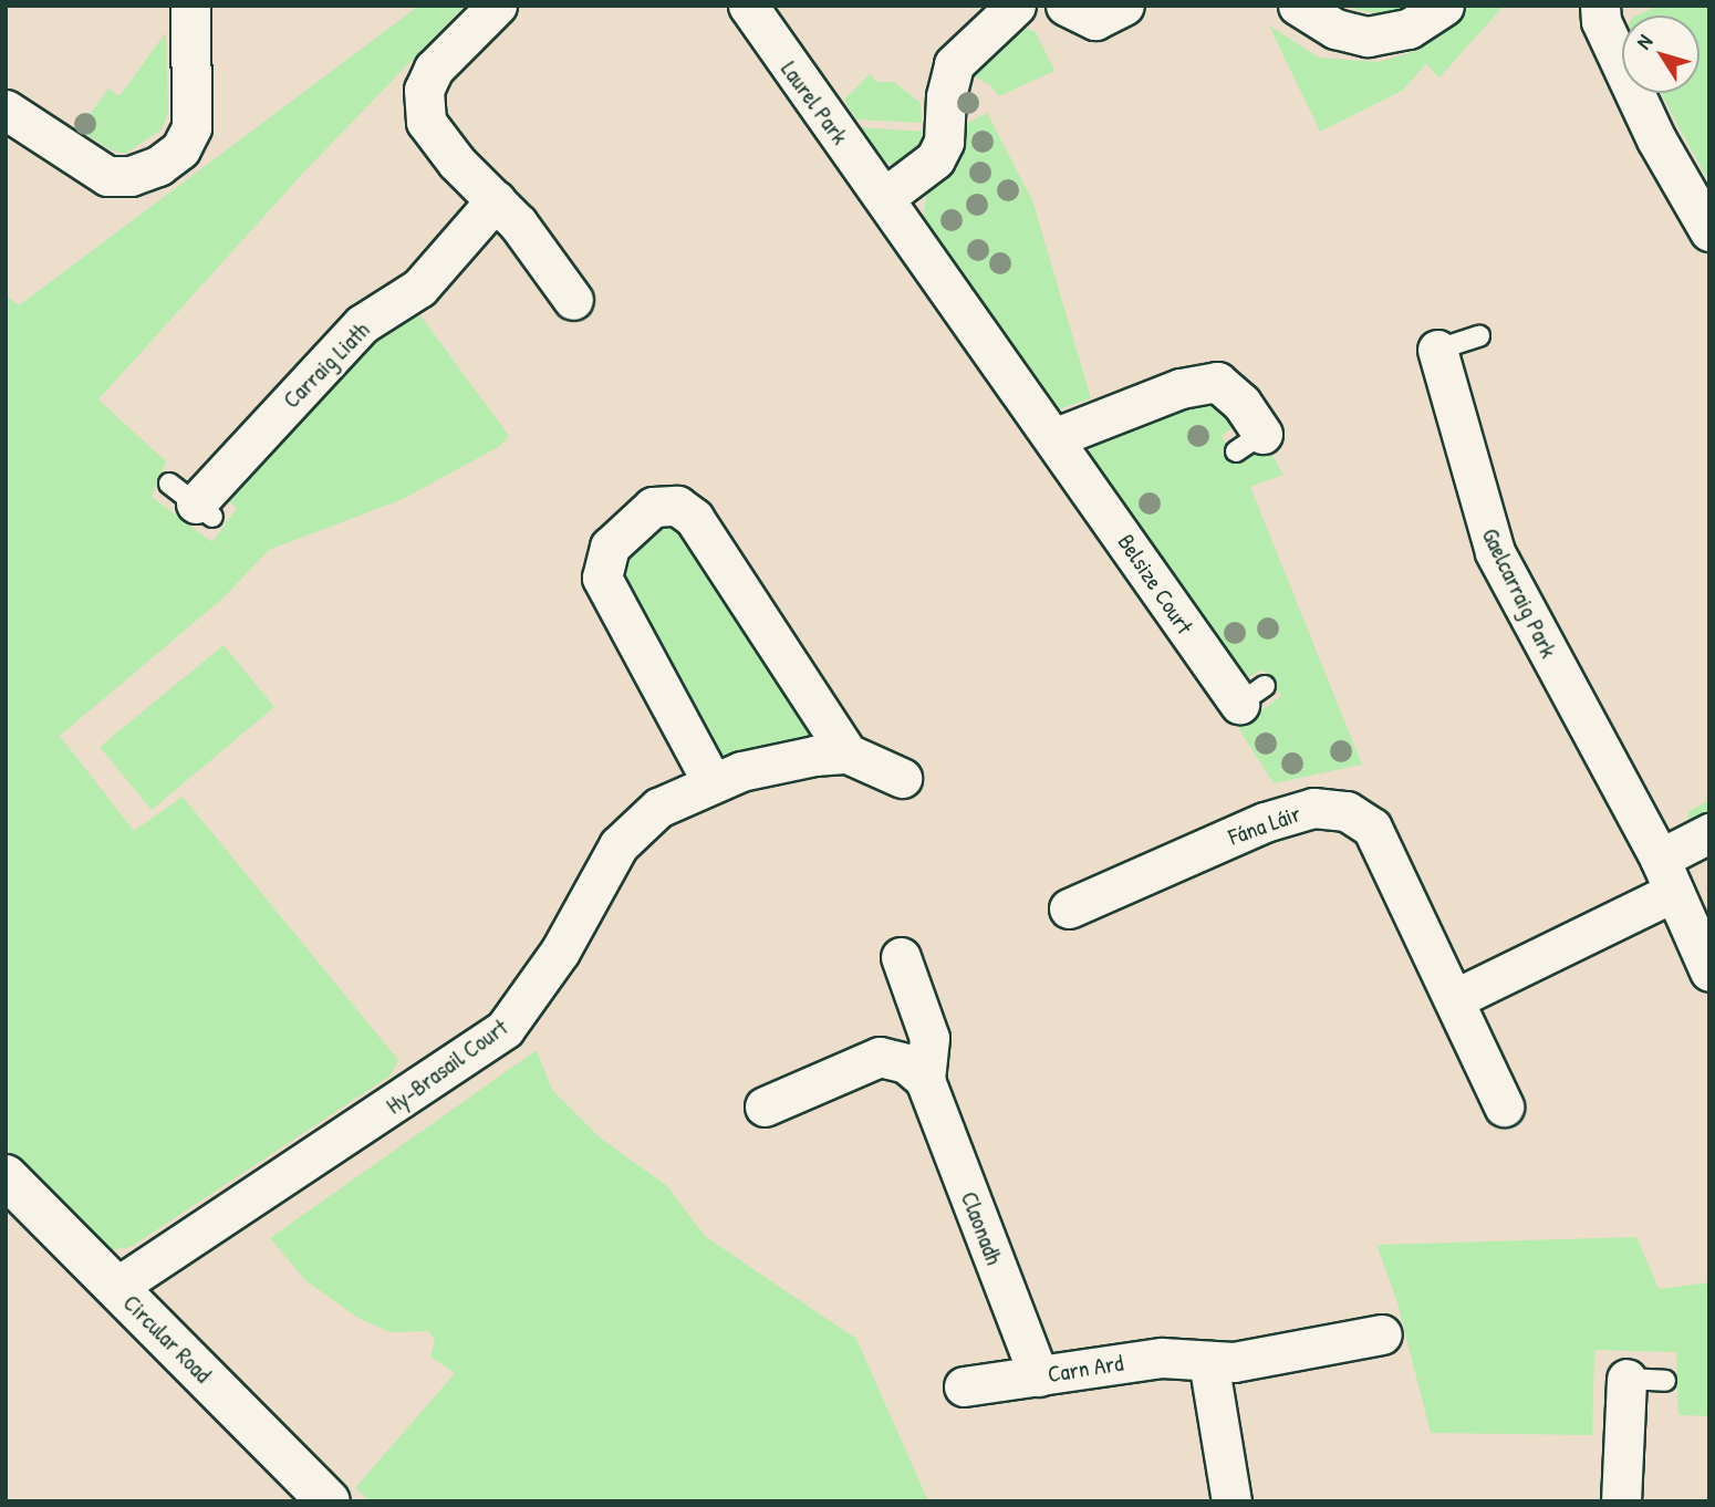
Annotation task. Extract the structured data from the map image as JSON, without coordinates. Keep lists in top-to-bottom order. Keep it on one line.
{"streets":{"street":["Laurel Park","Carraig Liath","Belsize Court","Gaelcarraig Park","Fána Láir","Hy-Brasail Court","Claonadh","Circular Road","Carn Ard"]},"crossings":[["Laurel Park","Belsize Court"],["Hy-Brasail Court","Circular Road"],["Claonadh","Carn Ard"]],"north":"top left"}
